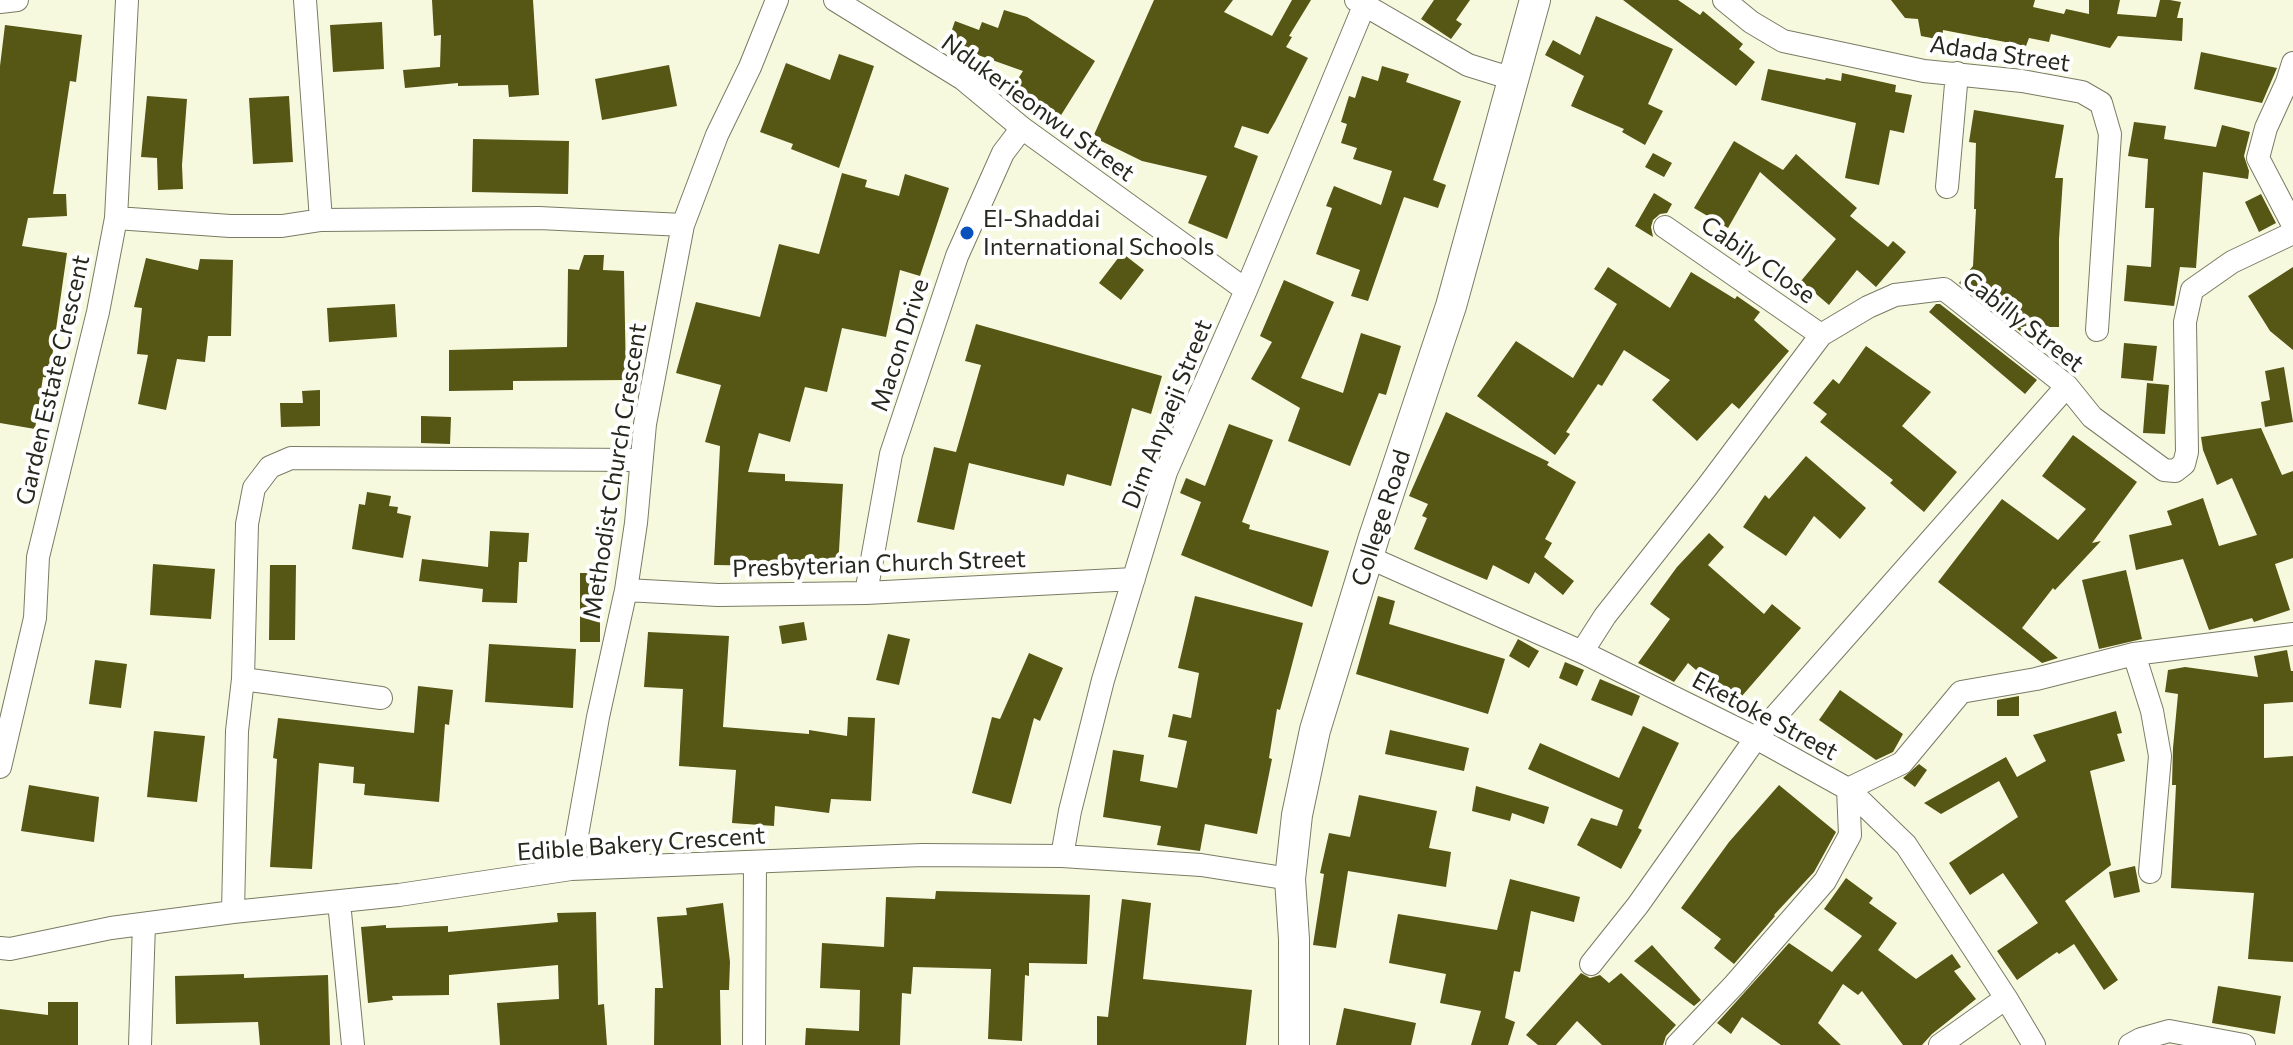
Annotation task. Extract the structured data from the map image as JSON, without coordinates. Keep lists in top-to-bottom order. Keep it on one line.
{"streets":{"main road":["College Road"],"street":["Adada Street","Ndukerieonwu Street","Cabily Close","Cabilly Street","Macon Drive","Garden Estate Crescent","Dim Anyaeji Street","Methodist Church Crescent","Presbyterian Church Street","Eketoke Street","Edible Bakery Crescent"]},"crossings":[["Ndukerieonwu Street","Macon Drive"],["Ndukerieonwu Street","Dim Anyaeji Street"],["Cabily Close","Cabilly Street"],["Cabilly Street","Eketoke Street"],["Macon Drive","Presbyterian Church Street"],["Dim Anyaeji Street","Presbyterian Church Street"],["Dim Anyaeji Street","Edible Bakery Crescent"],["Methodist Church Crescent","Presbyterian Church Street"],["Methodist Church Crescent","Edible Bakery Crescent"],["College Road","Eketoke Street"],["College Road","Edible Bakery Crescent"]],"places":["El-Shaddai International Schools"]}
